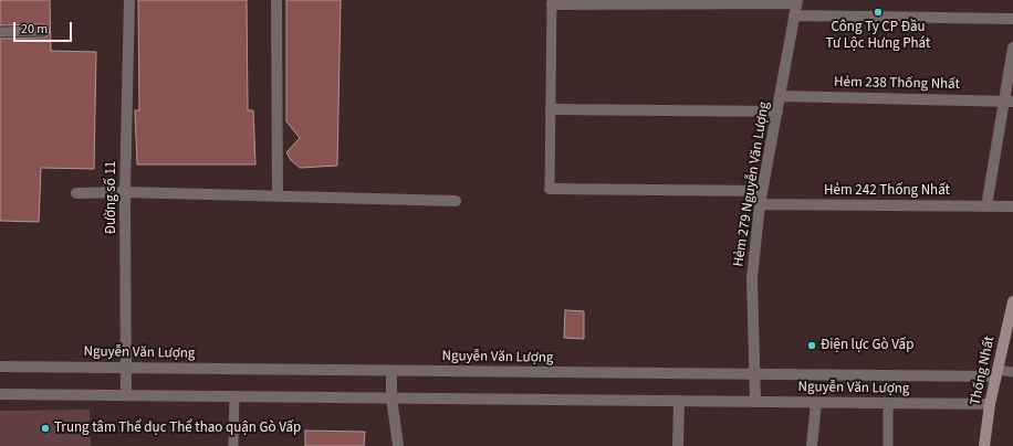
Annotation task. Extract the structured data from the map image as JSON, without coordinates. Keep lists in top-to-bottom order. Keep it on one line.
{"streets":{"main road":["Thống Nhất"],"street":["Hẻm 238 Thống Nhất","Hẻm 279 Nguyễn Văn Lượng","Hẻm 242 Thống Nhất","Đường số 11","Nguyễn Văn Lượng"]},"crossings":[["Hẻm 238 Thống Nhất","Hẻm 279 Nguyễn Văn Lượng"],["Hẻm 279 Nguyễn Văn Lượng","Hẻm 242 Thống Nhất"],["Hẻm 279 Nguyễn Văn Lượng","Nguyễn Văn Lượng"],["Đường số 11","Nguyễn Văn Lượng"],["Nguyễn Văn Lượng","Thống Nhất"]],"places":["Công Ty CP Đầu Tư Lộc Hưng Phát","Điện lực Gò Vấp","Trung tâm Thể dục Thể thao quận Gò Vấp"],"scale_bar":"20 m"}
